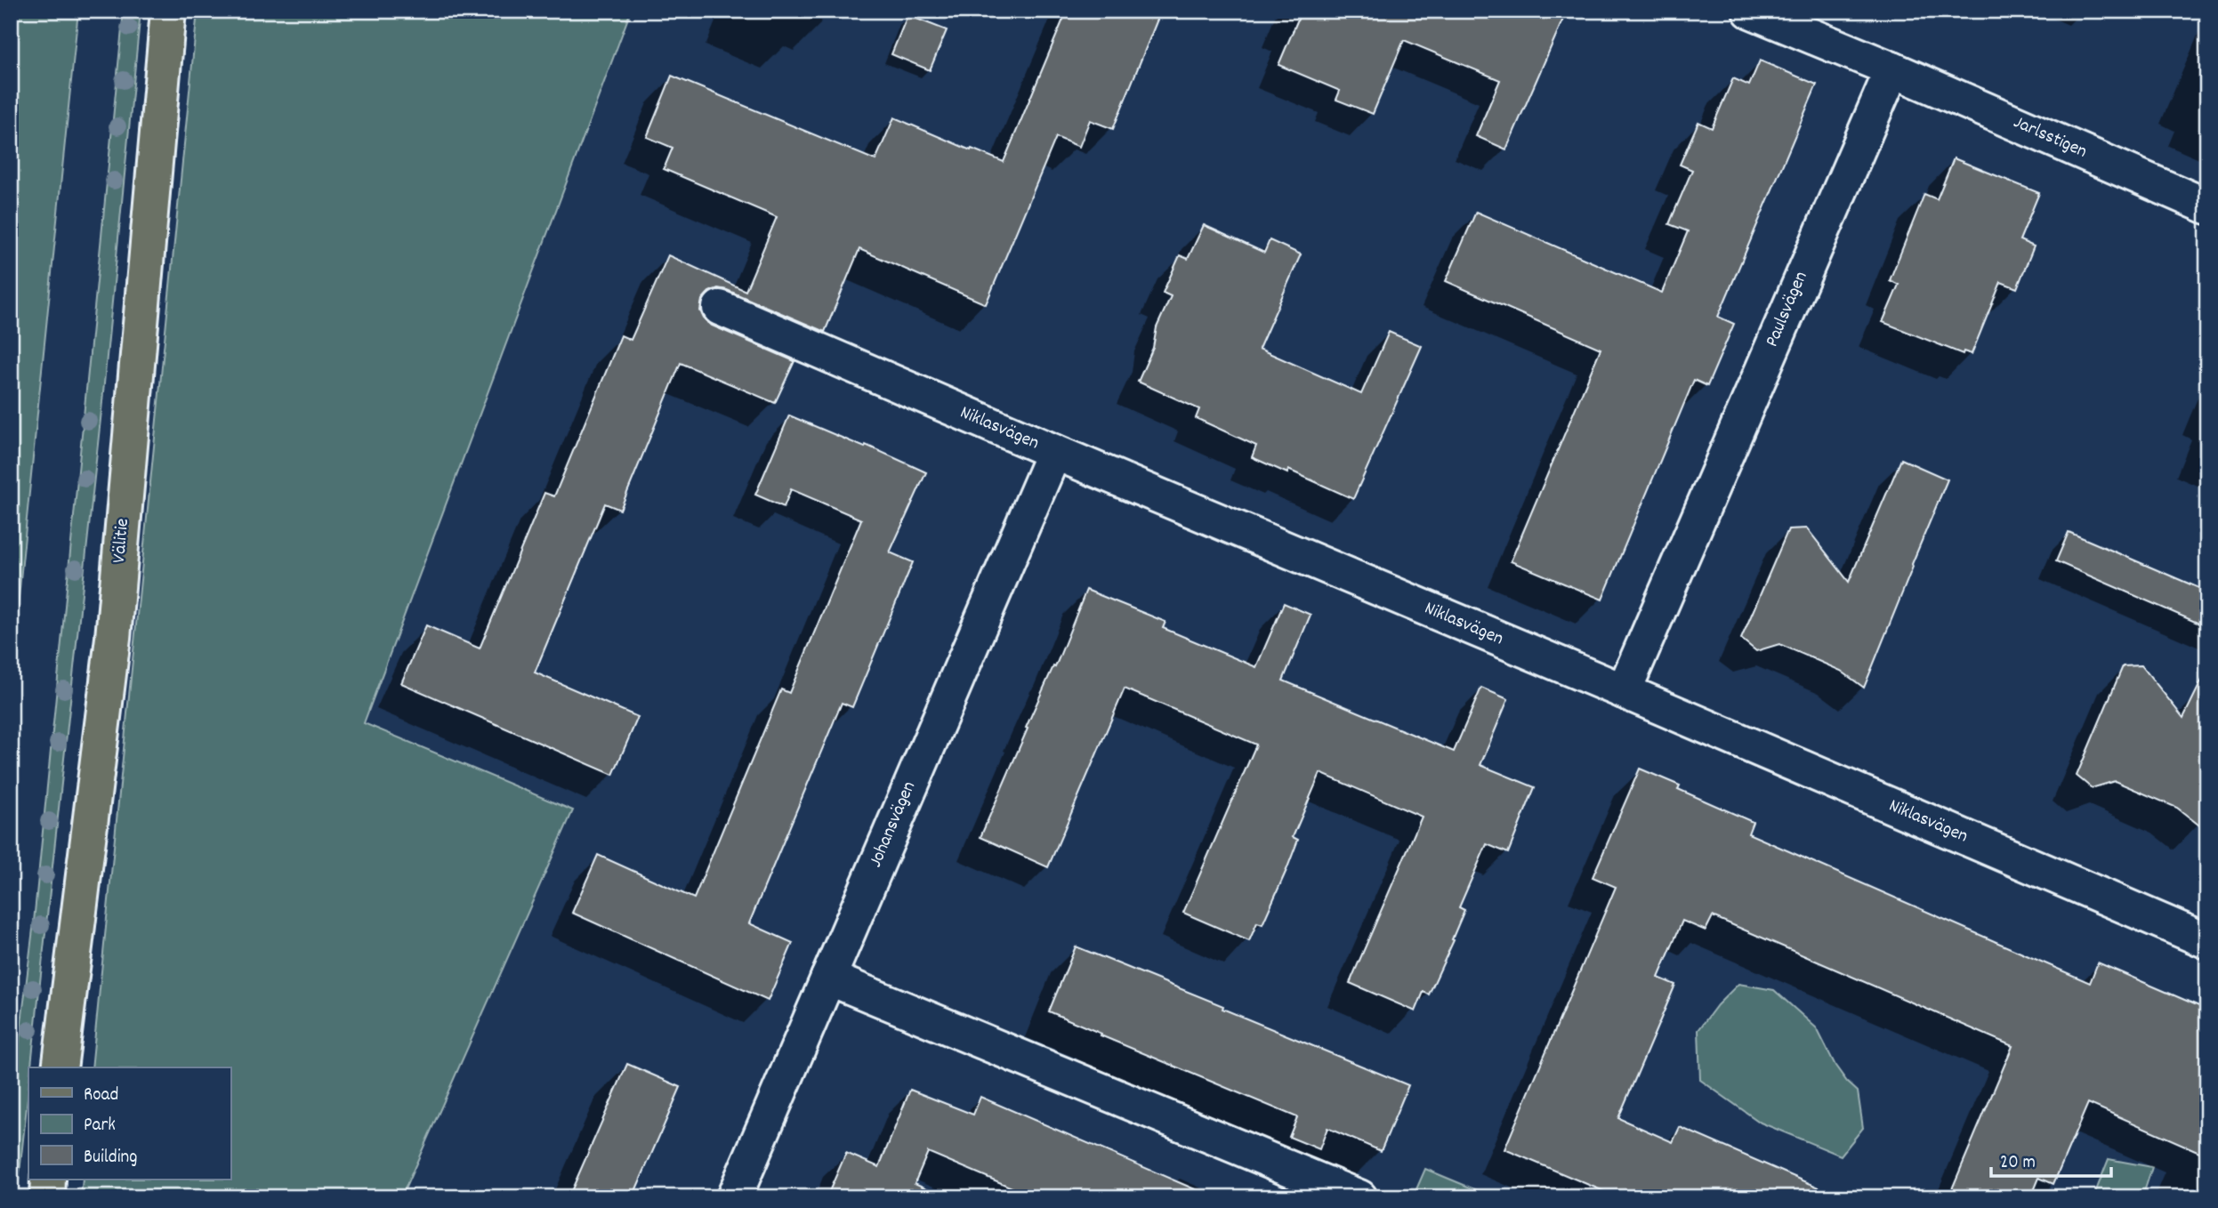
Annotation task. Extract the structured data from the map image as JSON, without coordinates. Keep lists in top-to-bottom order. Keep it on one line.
{"streets":{"main road":["Välitie"],"street":["Jarlsstigen","Paulsvägen","Niklasvägen","Johansvägen"]},"crossings":[["Jarlsstigen","Paulsvägen"],["Paulsvägen","Niklasvägen"],["Niklasvägen","Johansvägen"]],"legend":["Road","Park","Building"],"scale_bar":"20 m"}
